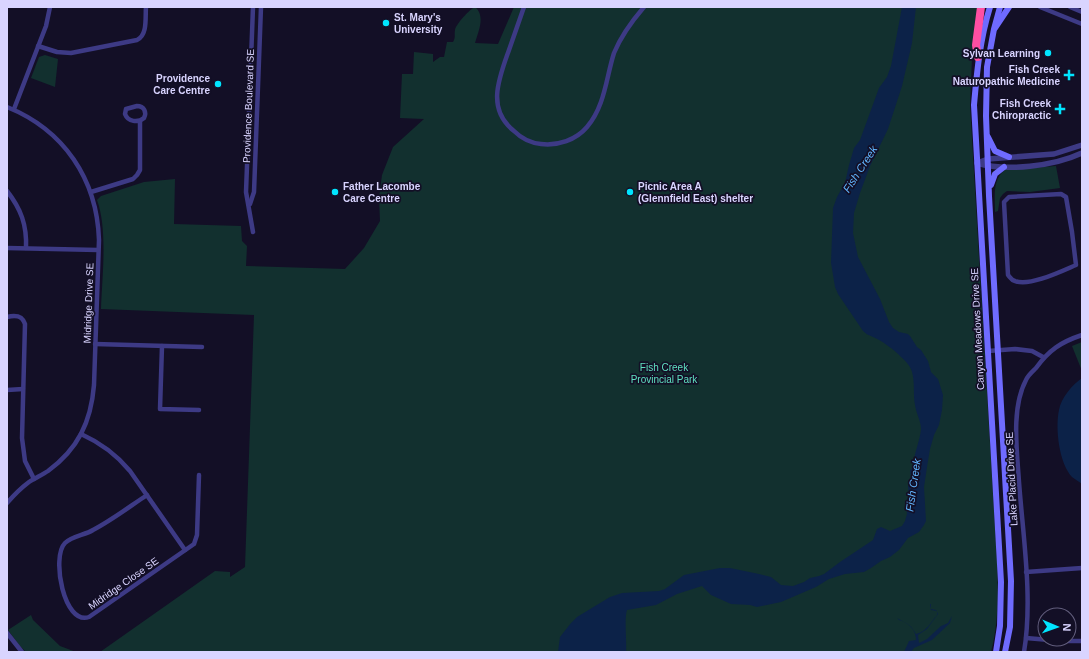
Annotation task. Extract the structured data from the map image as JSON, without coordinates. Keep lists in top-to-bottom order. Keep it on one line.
{"streets":{"main road":["Canyon Meadows Drive SE"],"street":["Providence Boulevard SE","Midridge Drive SE","Lake Placid Drive SE","Midridge Close SE"]},"water":["Fish Creek"],"parks":["Fish Creek Provincial Park"],"places":{"other":["St. Mary's University","Sylvan Learning","Providence Care Centre","Father Lacombe Care Centre","Picnic Area A (Glennfield East) shelter"],"health":["Fish Creek Naturopathic Medicine","Fish Creek Chiropractic"]},"north":"right"}
